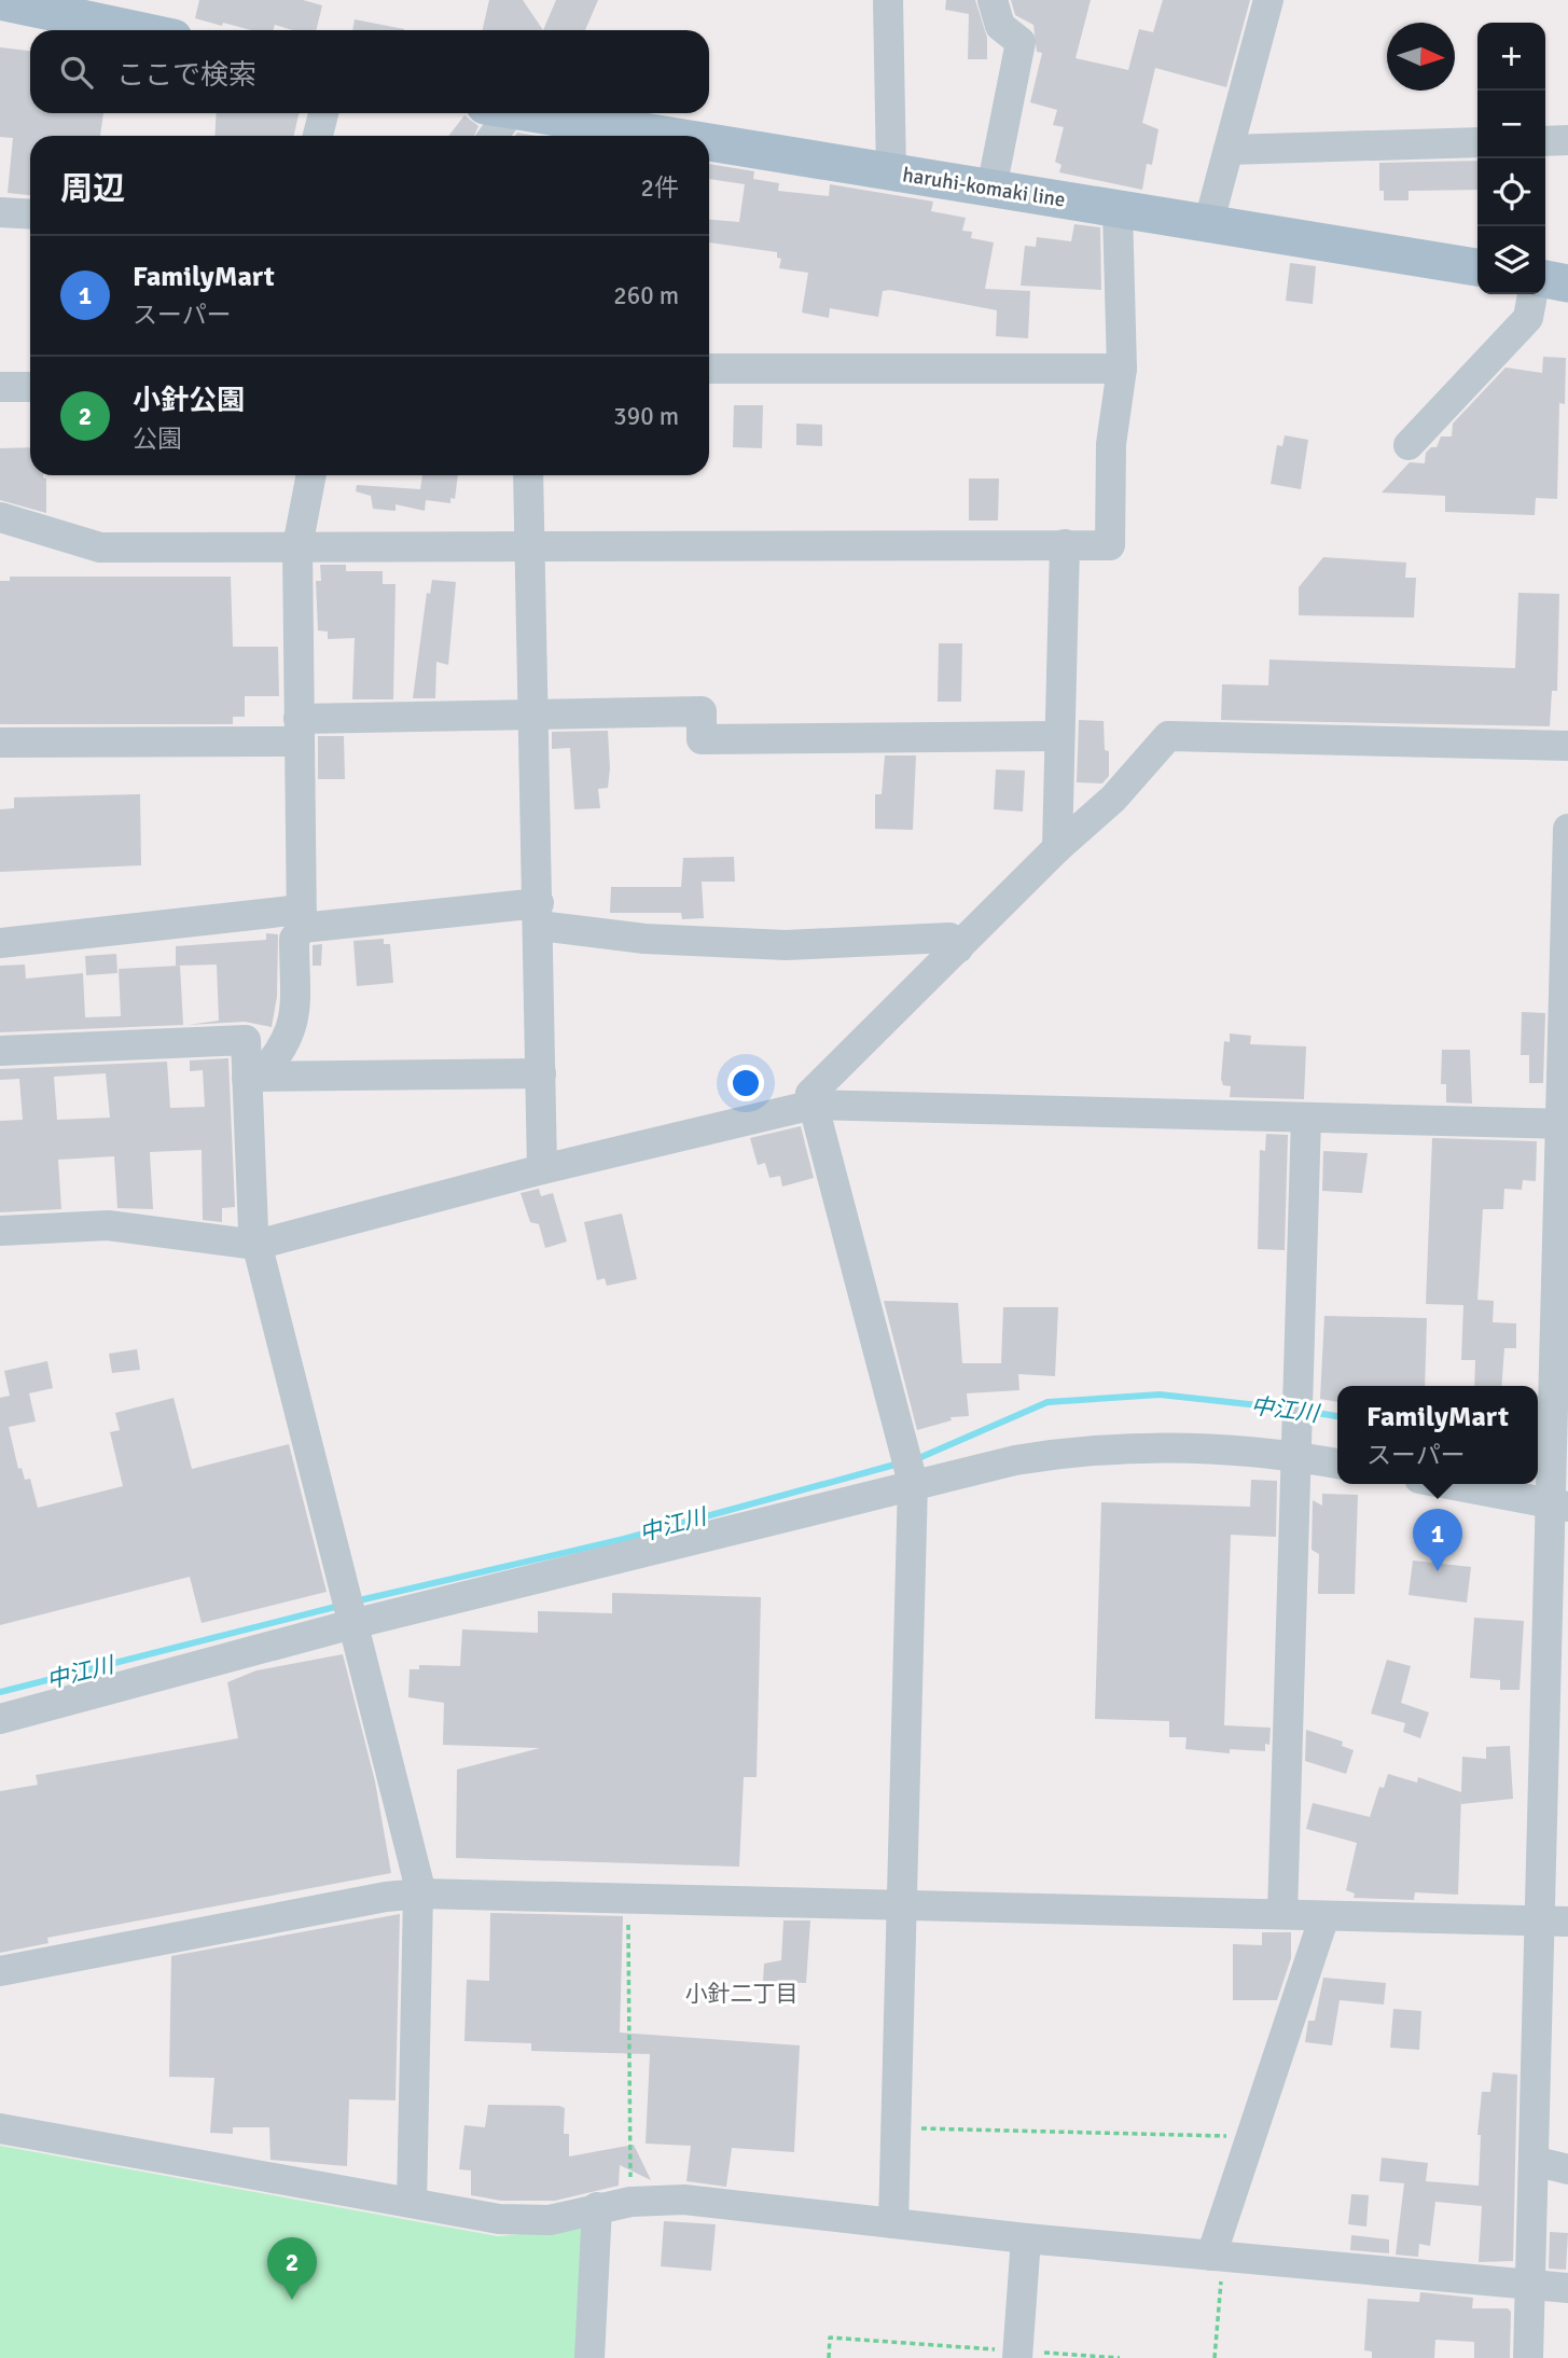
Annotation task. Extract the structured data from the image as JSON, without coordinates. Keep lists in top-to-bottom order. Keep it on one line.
{"streets":{"main road":["haruhi-komaki line"]},"districts":["小針二丁目"],"water":["中江川"],"north":"right","page":{"map_buttons":["+","−"],"search":"ここで検索","heading":["周辺","2件"],"list":[{"mark":"1","name":"FamilyMart","note":"スーパー","value":"260 m"},{"mark":"2","name":"小針公園","note":"公園","value":"390 m"}],"popup":["FamilyMart","スーパー"],"pins":["1","2"]}}
